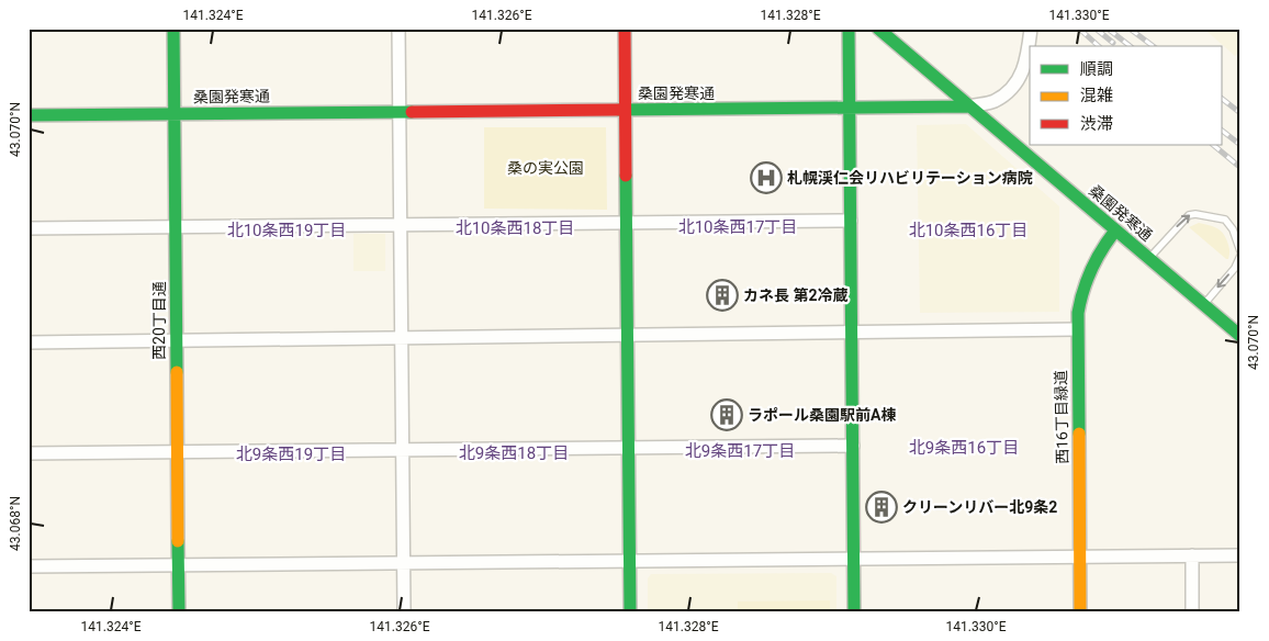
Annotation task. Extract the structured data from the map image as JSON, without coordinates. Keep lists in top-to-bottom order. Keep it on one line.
{"streets":{"street":["桑園発寒通","西20丁目通","西16丁目緑道"]},"crossings":[["桑園発寒通","西20丁目通"],["桑園発寒通","西16丁目緑道"]],"districts":["北10条西17丁目","北10条西18丁目","北10条西19丁目","北10条西16丁目","北9条西16丁目","北9条西17丁目","北9条西18丁目","北9条西19丁目"],"parks":["桑の実公園"],"places":{"hospital":["札幌渓仁会リハビリテーション病院"],"building":["カネ長 第2冷蔵","ラポール桑園駅前A棟","クリーンリバー北9条2"]},"legend":["順調","混雑","渋滞"],"coordinates":["141.324°E","141.326°E","141.328°E","141.330°E","43.070°N","43.068°N"]}
